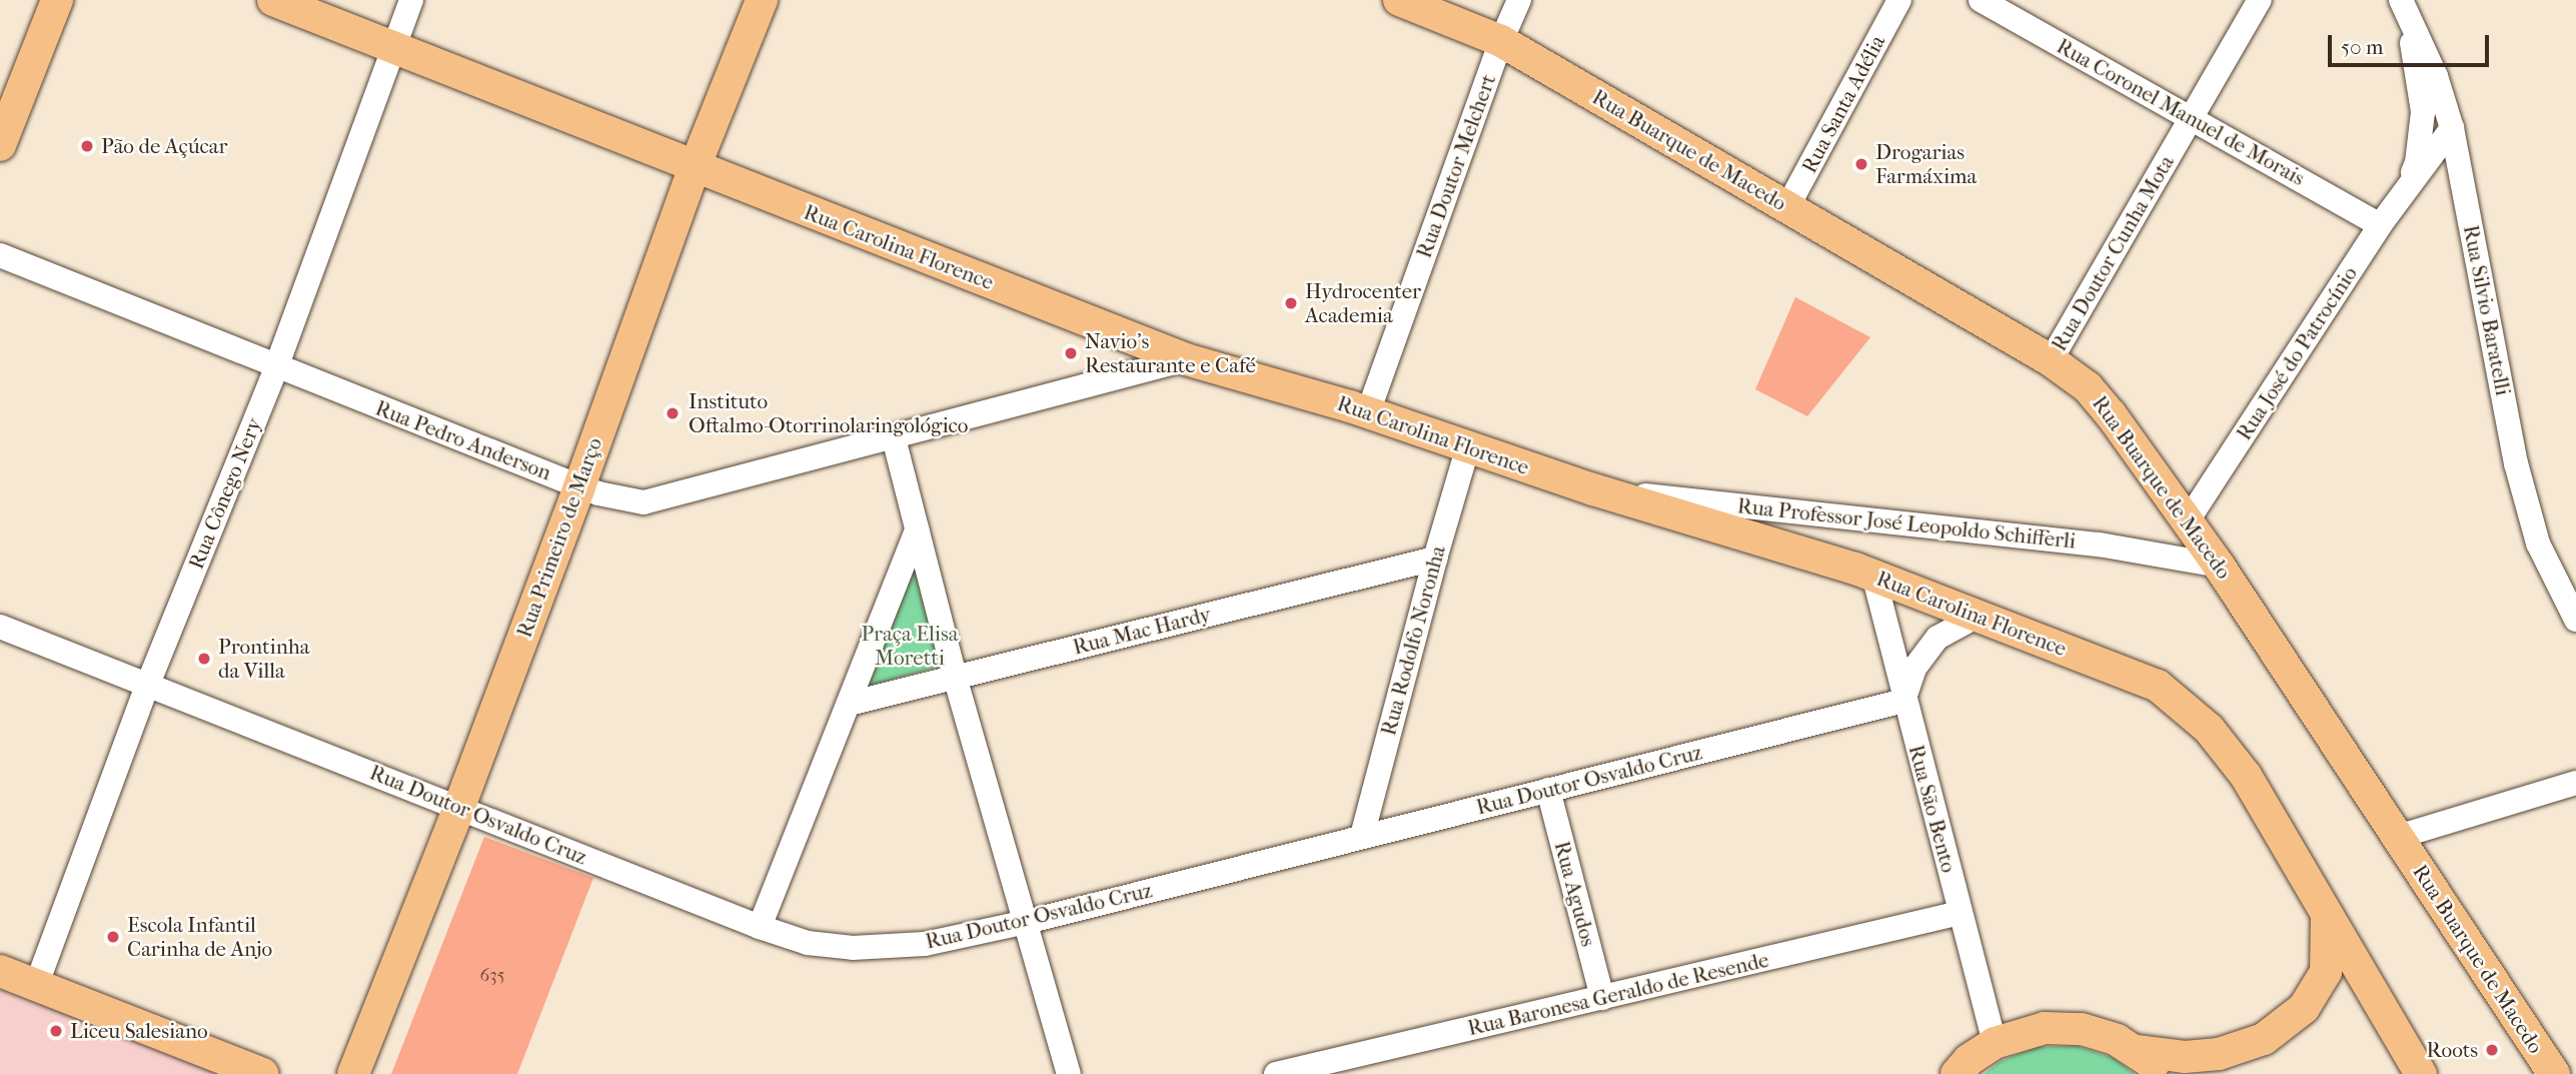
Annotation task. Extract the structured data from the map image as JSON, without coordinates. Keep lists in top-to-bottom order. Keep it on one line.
{"streets":{"main road":["Rua Buarque de Macedo","Rua Carolina Florence","Rua Primeiro de Março"],"street":["Rua Santa Adélia","Rua Coronel Manuel de Morais","Rua Doutor Melchert","Rua Doutor Cunha Mota","Rua Silvio Baratelli","Rua José do Patrocínio","Rua Pedro Anderson","Rua Cônego Nery","Rua Professor José Leopoldo Schifferli","Rua Mac Hardy","Rua Rodolfo Noronha","Rua Doutor Osvaldo Cruz","Rua São Bento","Rua Agudos","Rua Baronesa Geraldo de Resende"]},"crossings":[["Rua Santa Adélia","Rua Buarque de Macedo"],["Rua Coronel Manuel de Morais","Rua Doutor Cunha Mota"],["Rua Coronel Manuel de Morais","Rua José do Patrocínio"],["Rua Buarque de Macedo","Rua Doutor Melchert"],["Rua Buarque de Macedo","Rua Doutor Cunha Mota"],["Rua Buarque de Macedo","Rua José do Patrocínio"],["Rua Buarque de Macedo","Rua Professor José Leopoldo Schifferli"],["Rua Doutor Melchert","Rua Carolina Florence"],["Rua Carolina Florence","Rua Pedro Anderson"],["Rua Carolina Florence","Rua Cônego Nery"],["Rua Carolina Florence","Rua Professor José Leopoldo Schifferli"],["Rua Carolina Florence","Rua Primeiro de Março"],["Rua Carolina Florence","Rua Rodolfo Noronha"],["Rua Carolina Florence","Rua São Bento"],["Rua Silvio Baratelli","Rua José do Patrocínio"],["Rua Pedro Anderson","Rua Cônego Nery"],["Rua Pedro Anderson","Rua Primeiro de Março"],["Rua Cônego Nery","Rua Doutor Osvaldo Cruz"],["Rua Primeiro de Março","Rua Doutor Osvaldo Cruz"],["Rua Mac Hardy","Rua Rodolfo Noronha"],["Rua Rodolfo Noronha","Rua Doutor Osvaldo Cruz"],["Rua Doutor Osvaldo Cruz","Rua São Bento"],["Rua Doutor Osvaldo Cruz","Rua Agudos"],["Rua São Bento","Rua Baronesa Geraldo de Resende"],["Rua Agudos","Rua Baronesa Geraldo de Resende"]],"parks":["Praça Elisa Moretti"],"places":["Pão de Açúcar","Drogarias Farmáxima","Hydrocenter Academia","Navio's Restaurante e Café","Instituto Oftalmo-Otorrinolaringológico","Prontinha da Villa","Escola Infantil Carinha de Anjo","Liceu Salesiano","Roots"],"house_numbers":["635"],"scale_bar":"50 m"}
